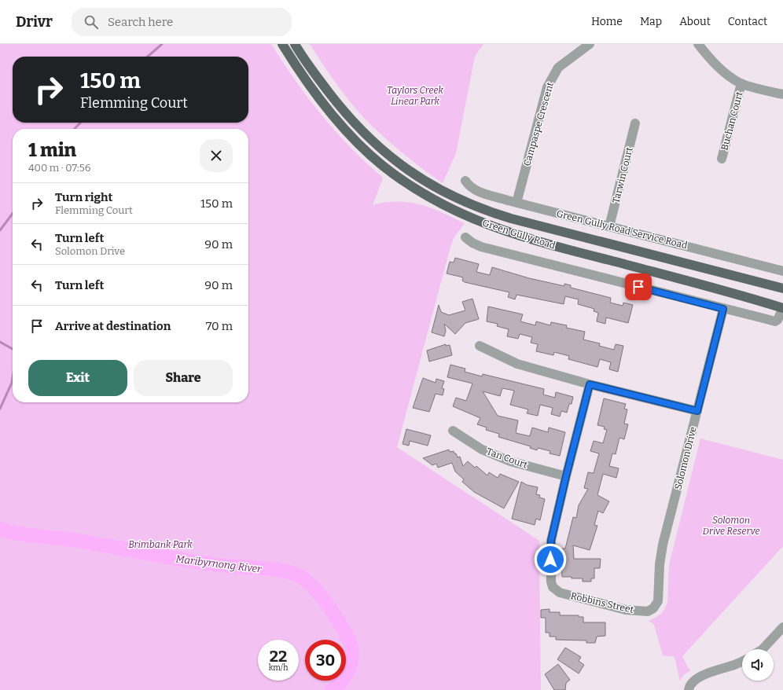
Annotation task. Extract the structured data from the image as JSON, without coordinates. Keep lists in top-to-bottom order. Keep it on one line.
{"streets":{"main road":["Green Gully Road"],"street":["Buchan Court","Campaspe Crescent","Tarwin Court","Green Gully Road Service Road","Tan Court","Solomon Drive","Robbins Street"]},"crossings":[["Campaspe Crescent","Green Gully Road Service Road"],["Tarwin Court","Green Gully Road Service Road"],["Tan Court","Robbins Street"],["Solomon Drive","Robbins Street"]],"water":["Maribyrnong River"],"parks":["Taylors Creek Linear Park","Solomon Drive Reserve","Brimbank Park"],"page":{"header":"Drivr","search":"Search here","nav":["Home","Map","About","Contact"],"turn":["150 m","Flemming Court"],"heading":["1 min","400 m · 07:56"],"list":[{"name":"Turn right","note":"Flemming Court","value":"150 m"},{"name":"Turn left","note":"Solomon Drive","value":"90 m"},{"name":"Turn left","value":"90 m"},{"name":"Arrive at destination","value":"70 m"}],"buttons":["Exit","Share"],"speed":"22 km/h","limit":"30"}}
